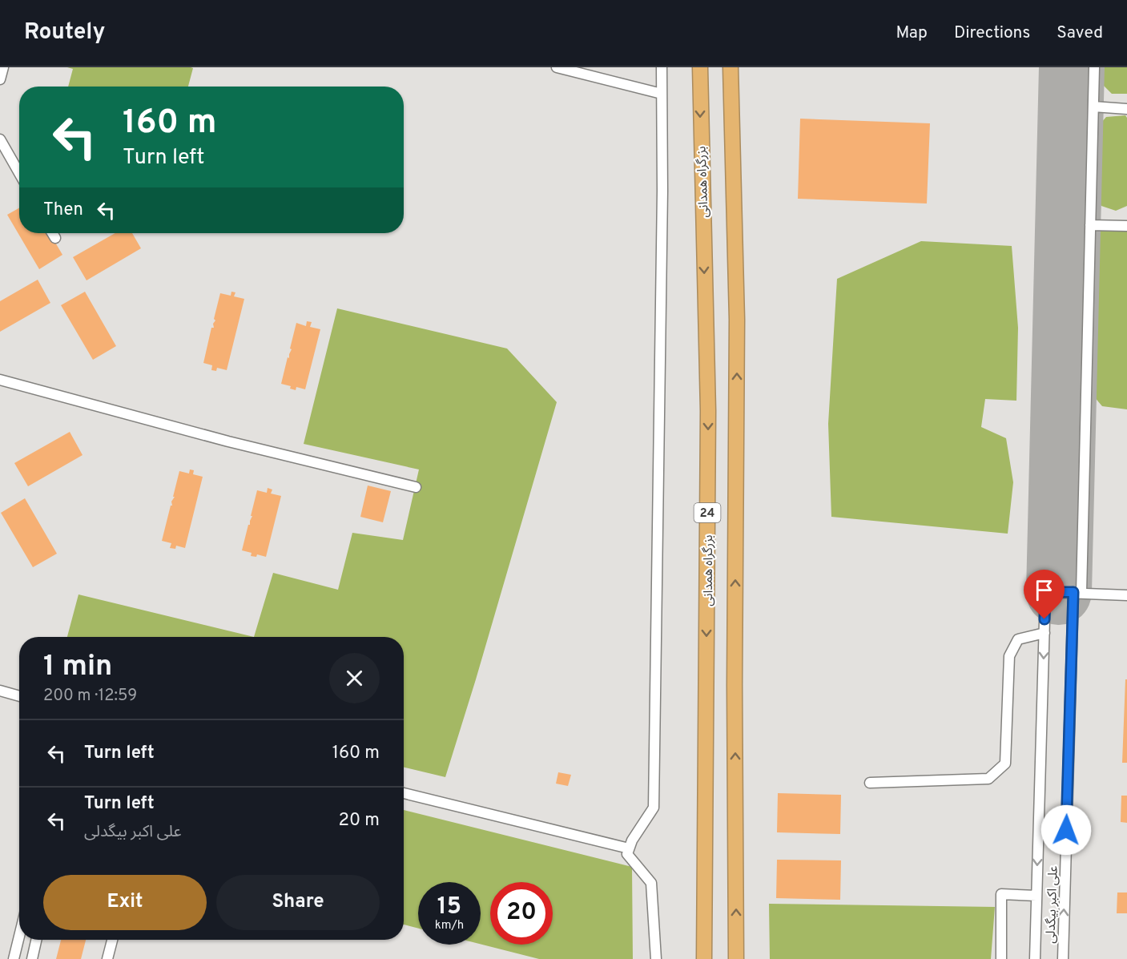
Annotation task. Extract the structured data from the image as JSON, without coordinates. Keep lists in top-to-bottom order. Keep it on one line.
{"streets":{"highway":["بزرگراه همدانی","24"],"lane":["علی اکبر بیگدلی"]},"page":{"header":"Routely","nav":["Map","Directions","Saved"],"turn":["160 m","Turn left"],"then":"Then","heading":["1 min","200 m · 12:59"],"list":[{"name":"Turn left","value":"160 m"},{"name":"Turn left","note":"علی اکبر بیگدلی","value":"20 m"}],"buttons":["Exit","Share"],"speed":"15 km/h","limit":"20"}}
